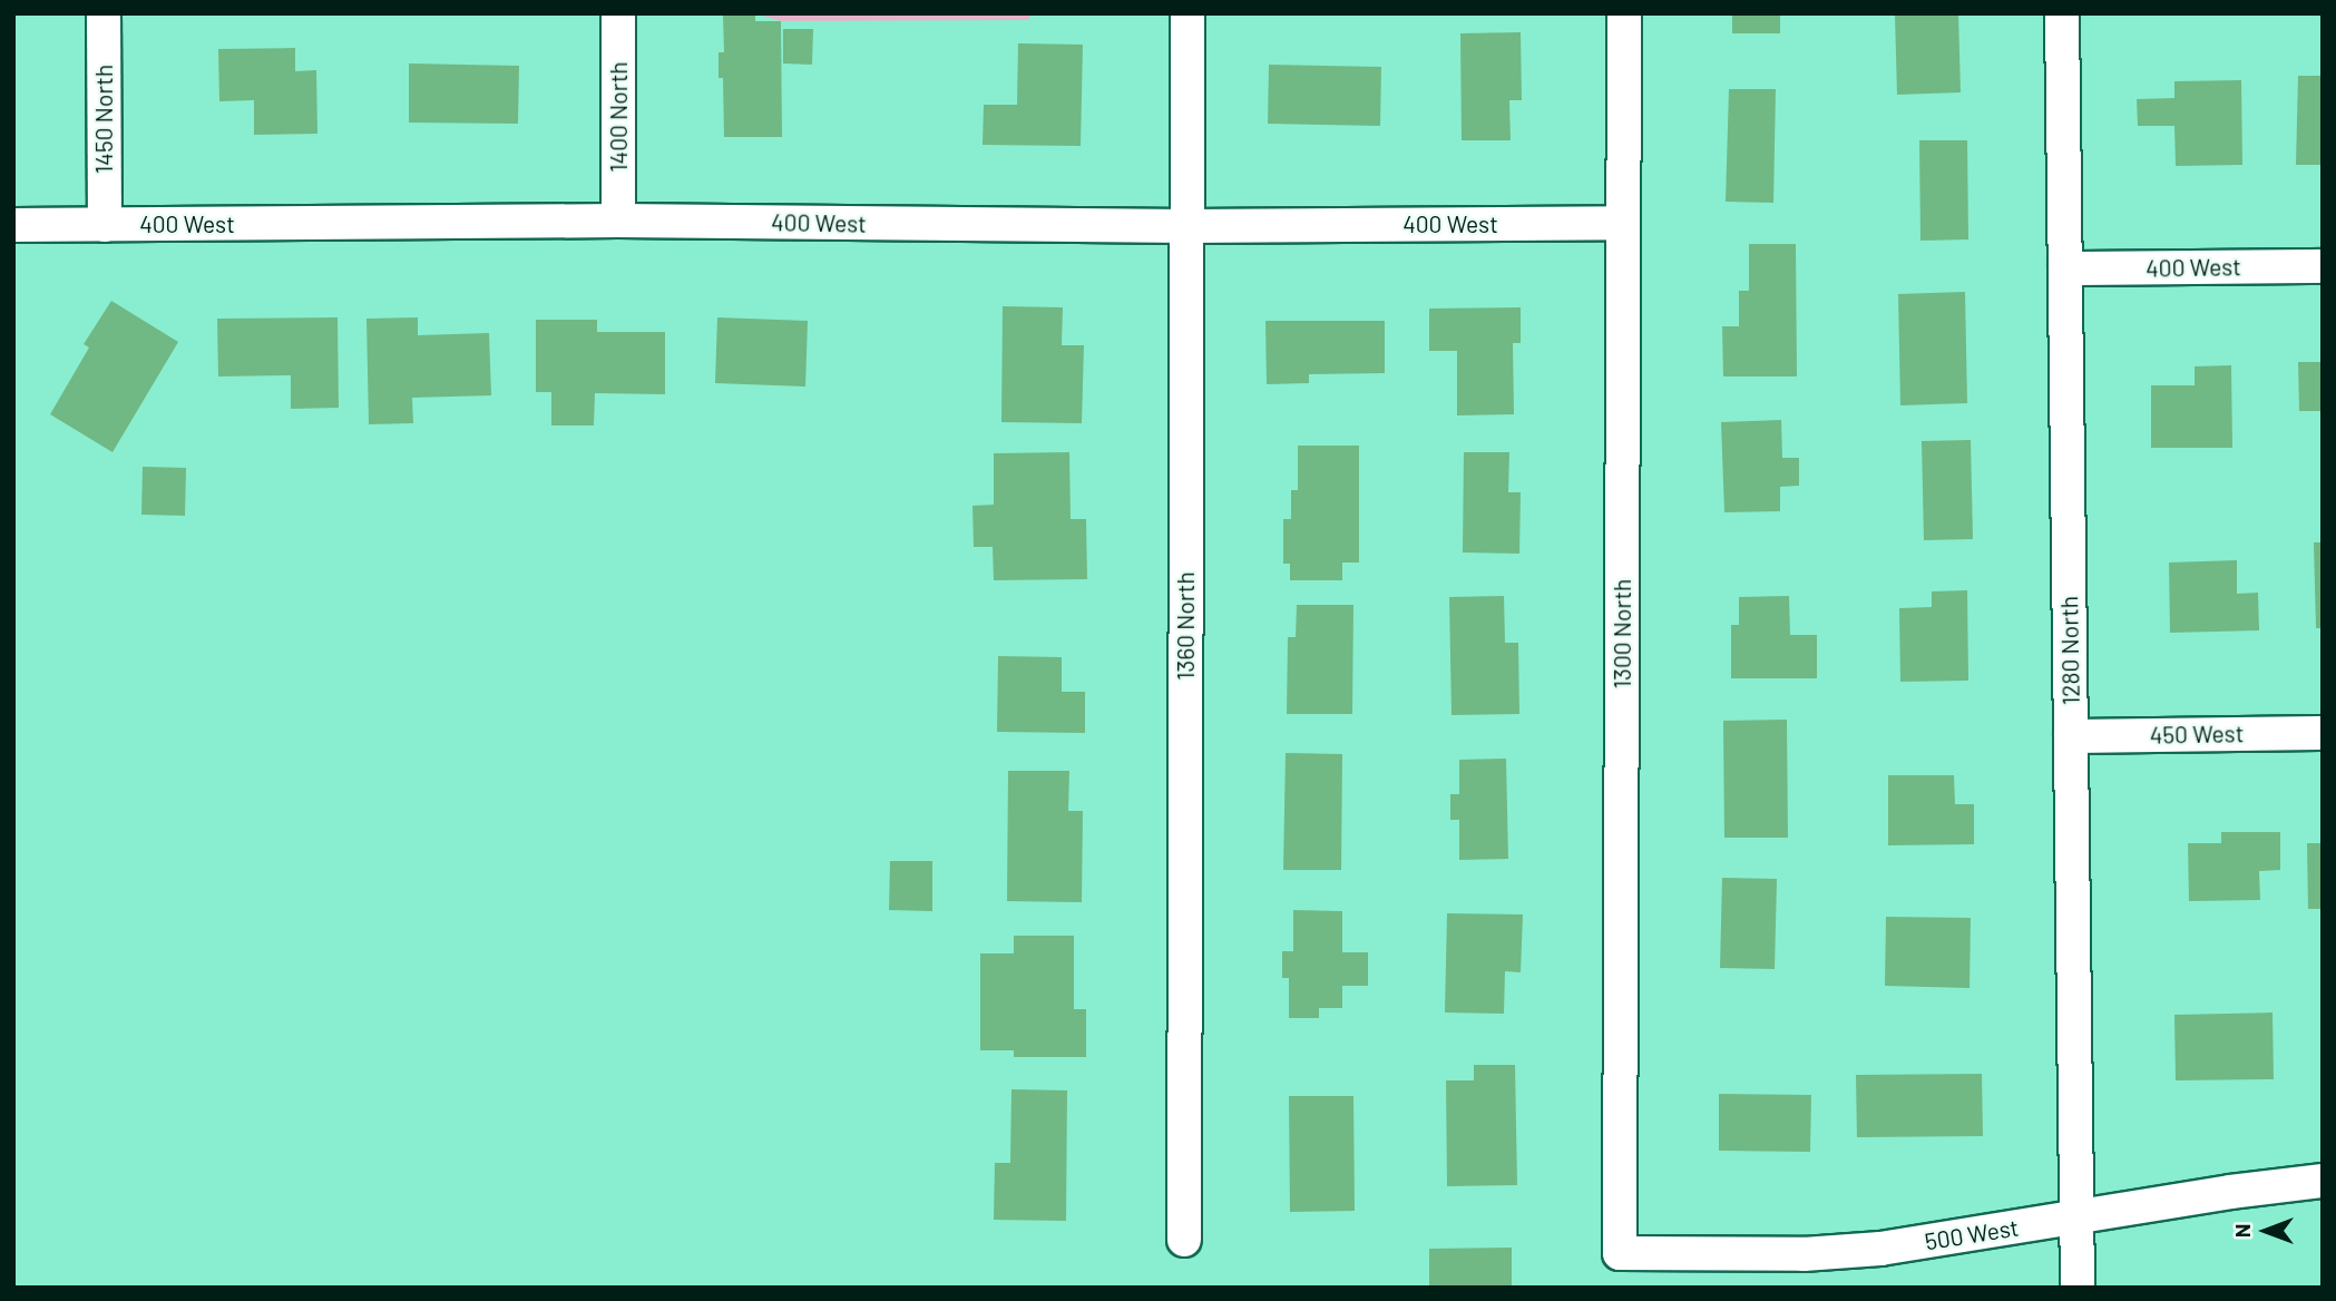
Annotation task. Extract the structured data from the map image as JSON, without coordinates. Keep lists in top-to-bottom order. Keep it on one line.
{"streets":{"street":["1400 North","1450 North","400 West","1360 North","1300 North","1280 North","450 West","500 West"]},"crossings":[["1400 North","400 West"],["1450 North","400 West"],["400 West","1360 North"],["400 West","1300 North"],["400 West","1280 North"],["1300 North","500 West"],["1280 North","450 West"],["1280 North","500 West"]],"north":"left"}
